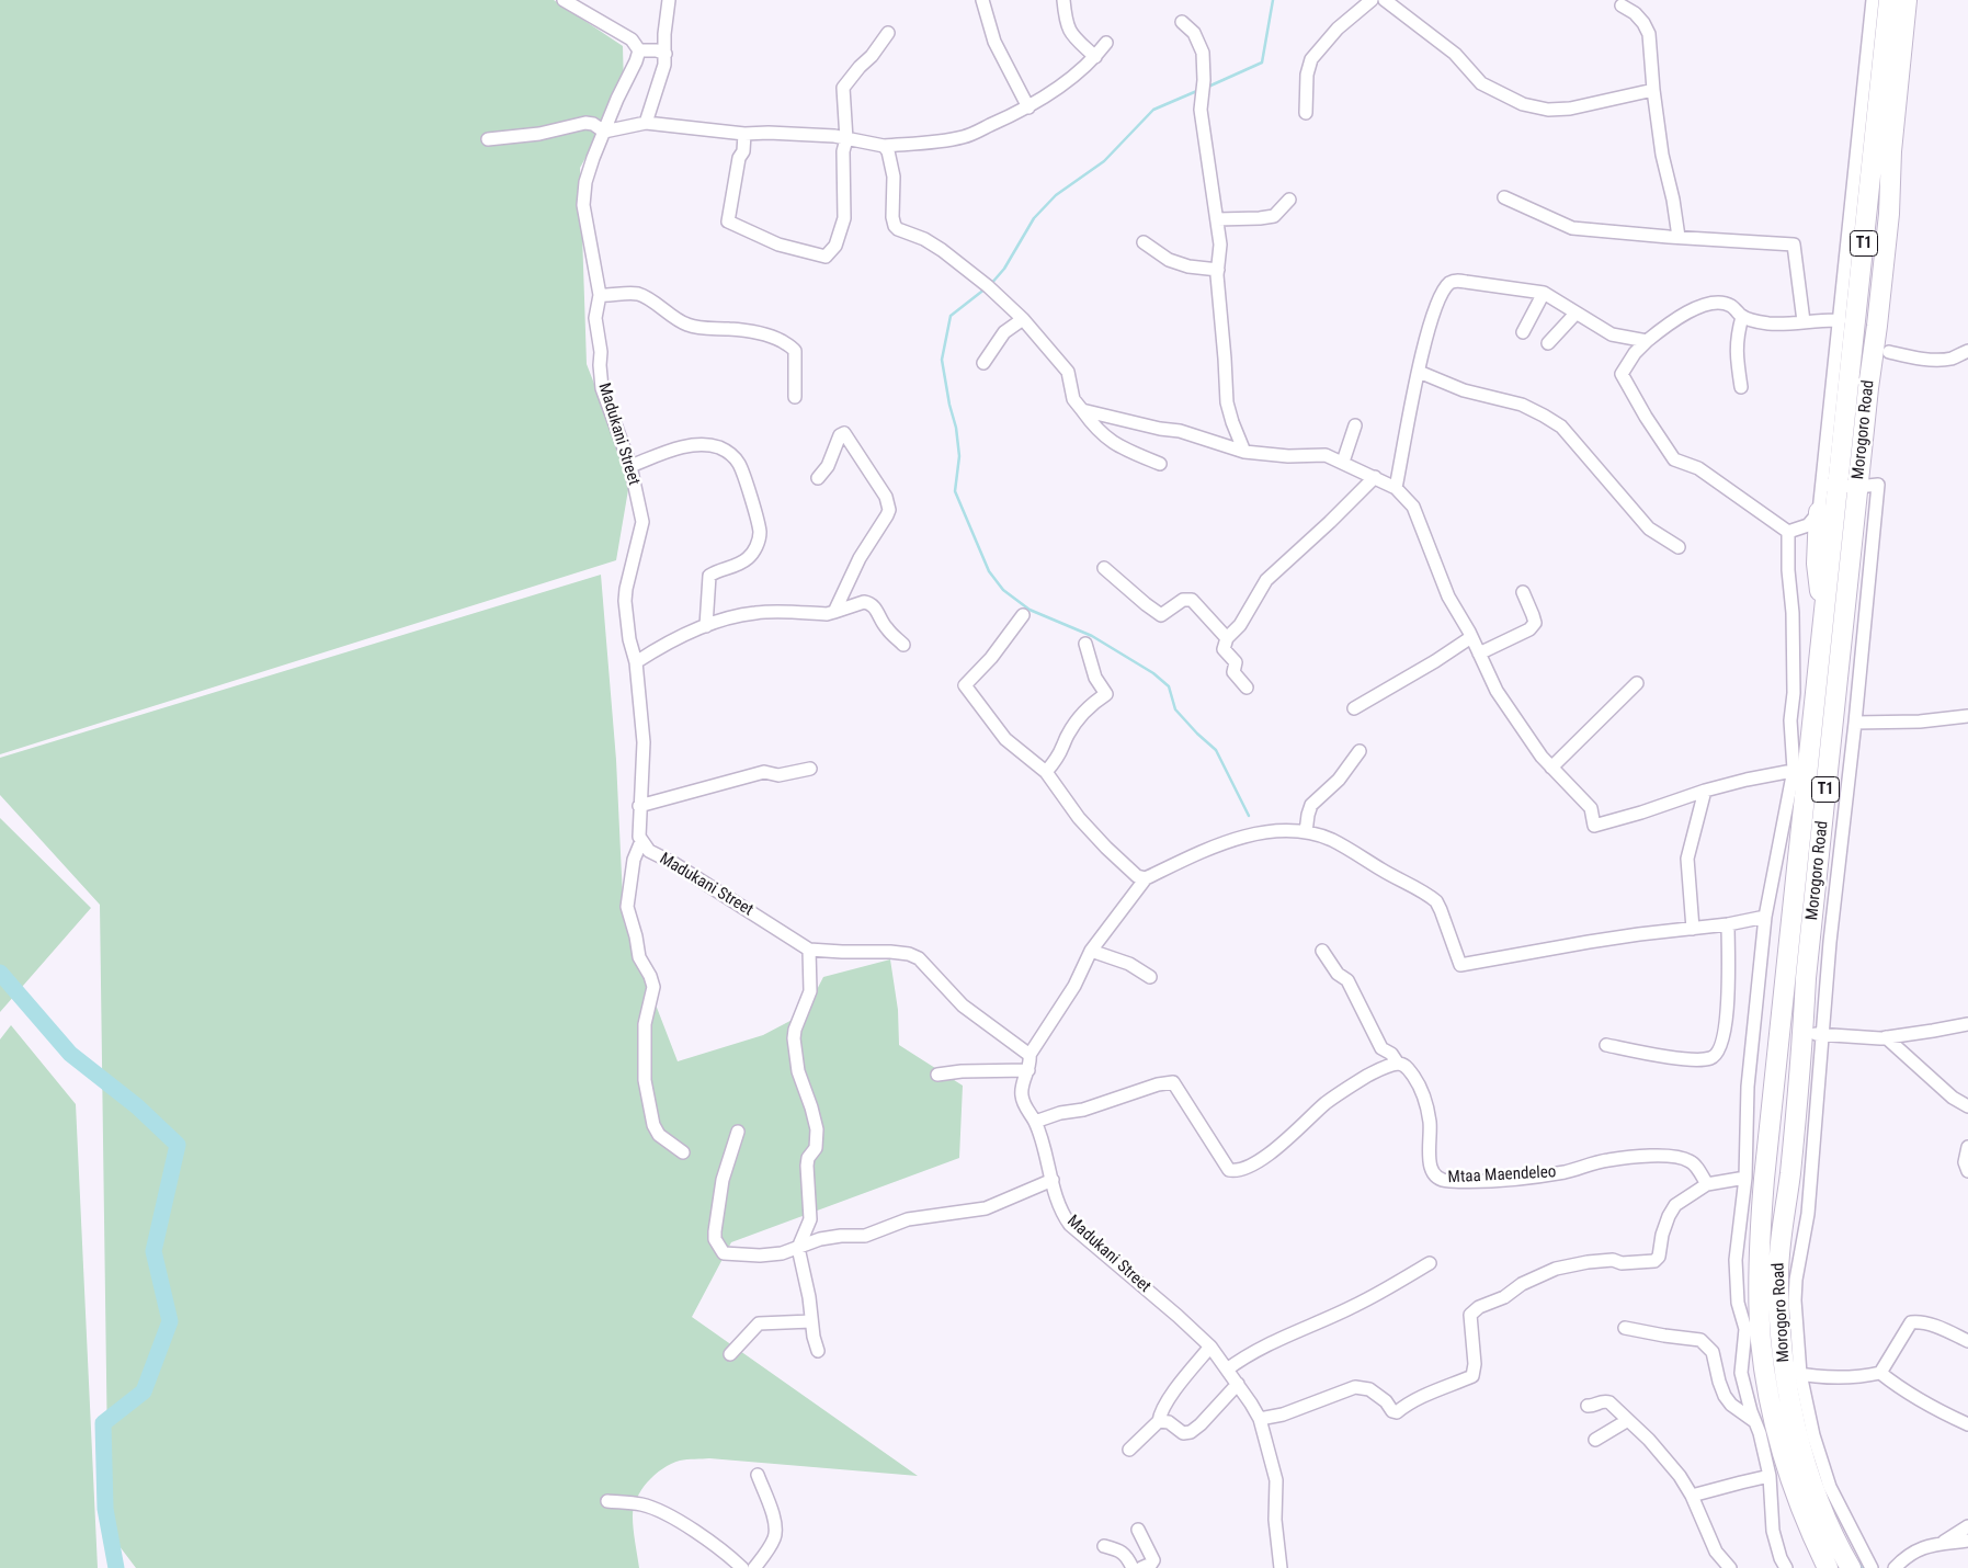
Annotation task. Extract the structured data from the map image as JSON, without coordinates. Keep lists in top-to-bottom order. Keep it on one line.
{"streets":{"highway":["T1","Morogoro Road"],"street":["Madukani Street","Mtaa Maendeleo"]}}
